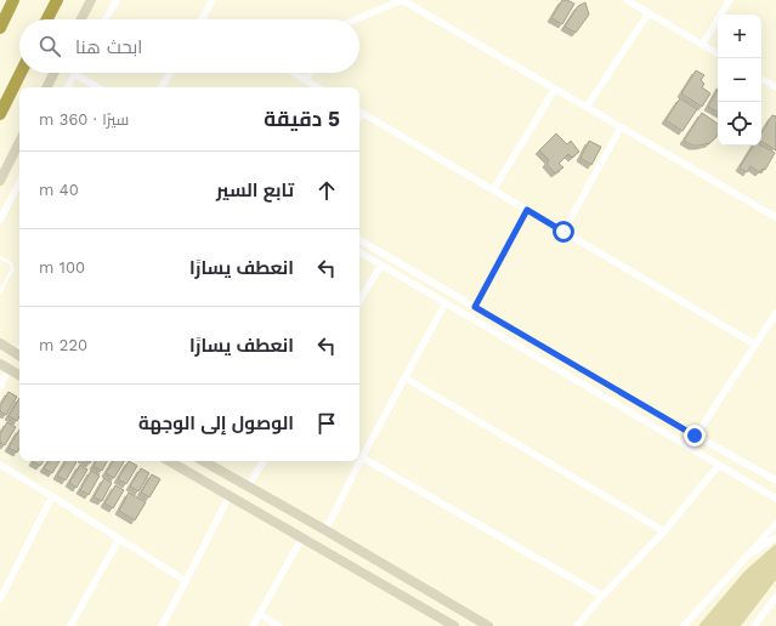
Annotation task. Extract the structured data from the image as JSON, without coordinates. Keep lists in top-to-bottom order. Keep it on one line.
{"page":{"map_buttons":["+","−"],"search":"ابحث هنا","heading":["5 دقيقة","سيرًا · 360 m"],"list":[["تابع السير","40 m"],["انعطف يسارًا","100 m"],["انعطف يسارًا","220 m"],"الوصول إلى الوجهة"]}}
